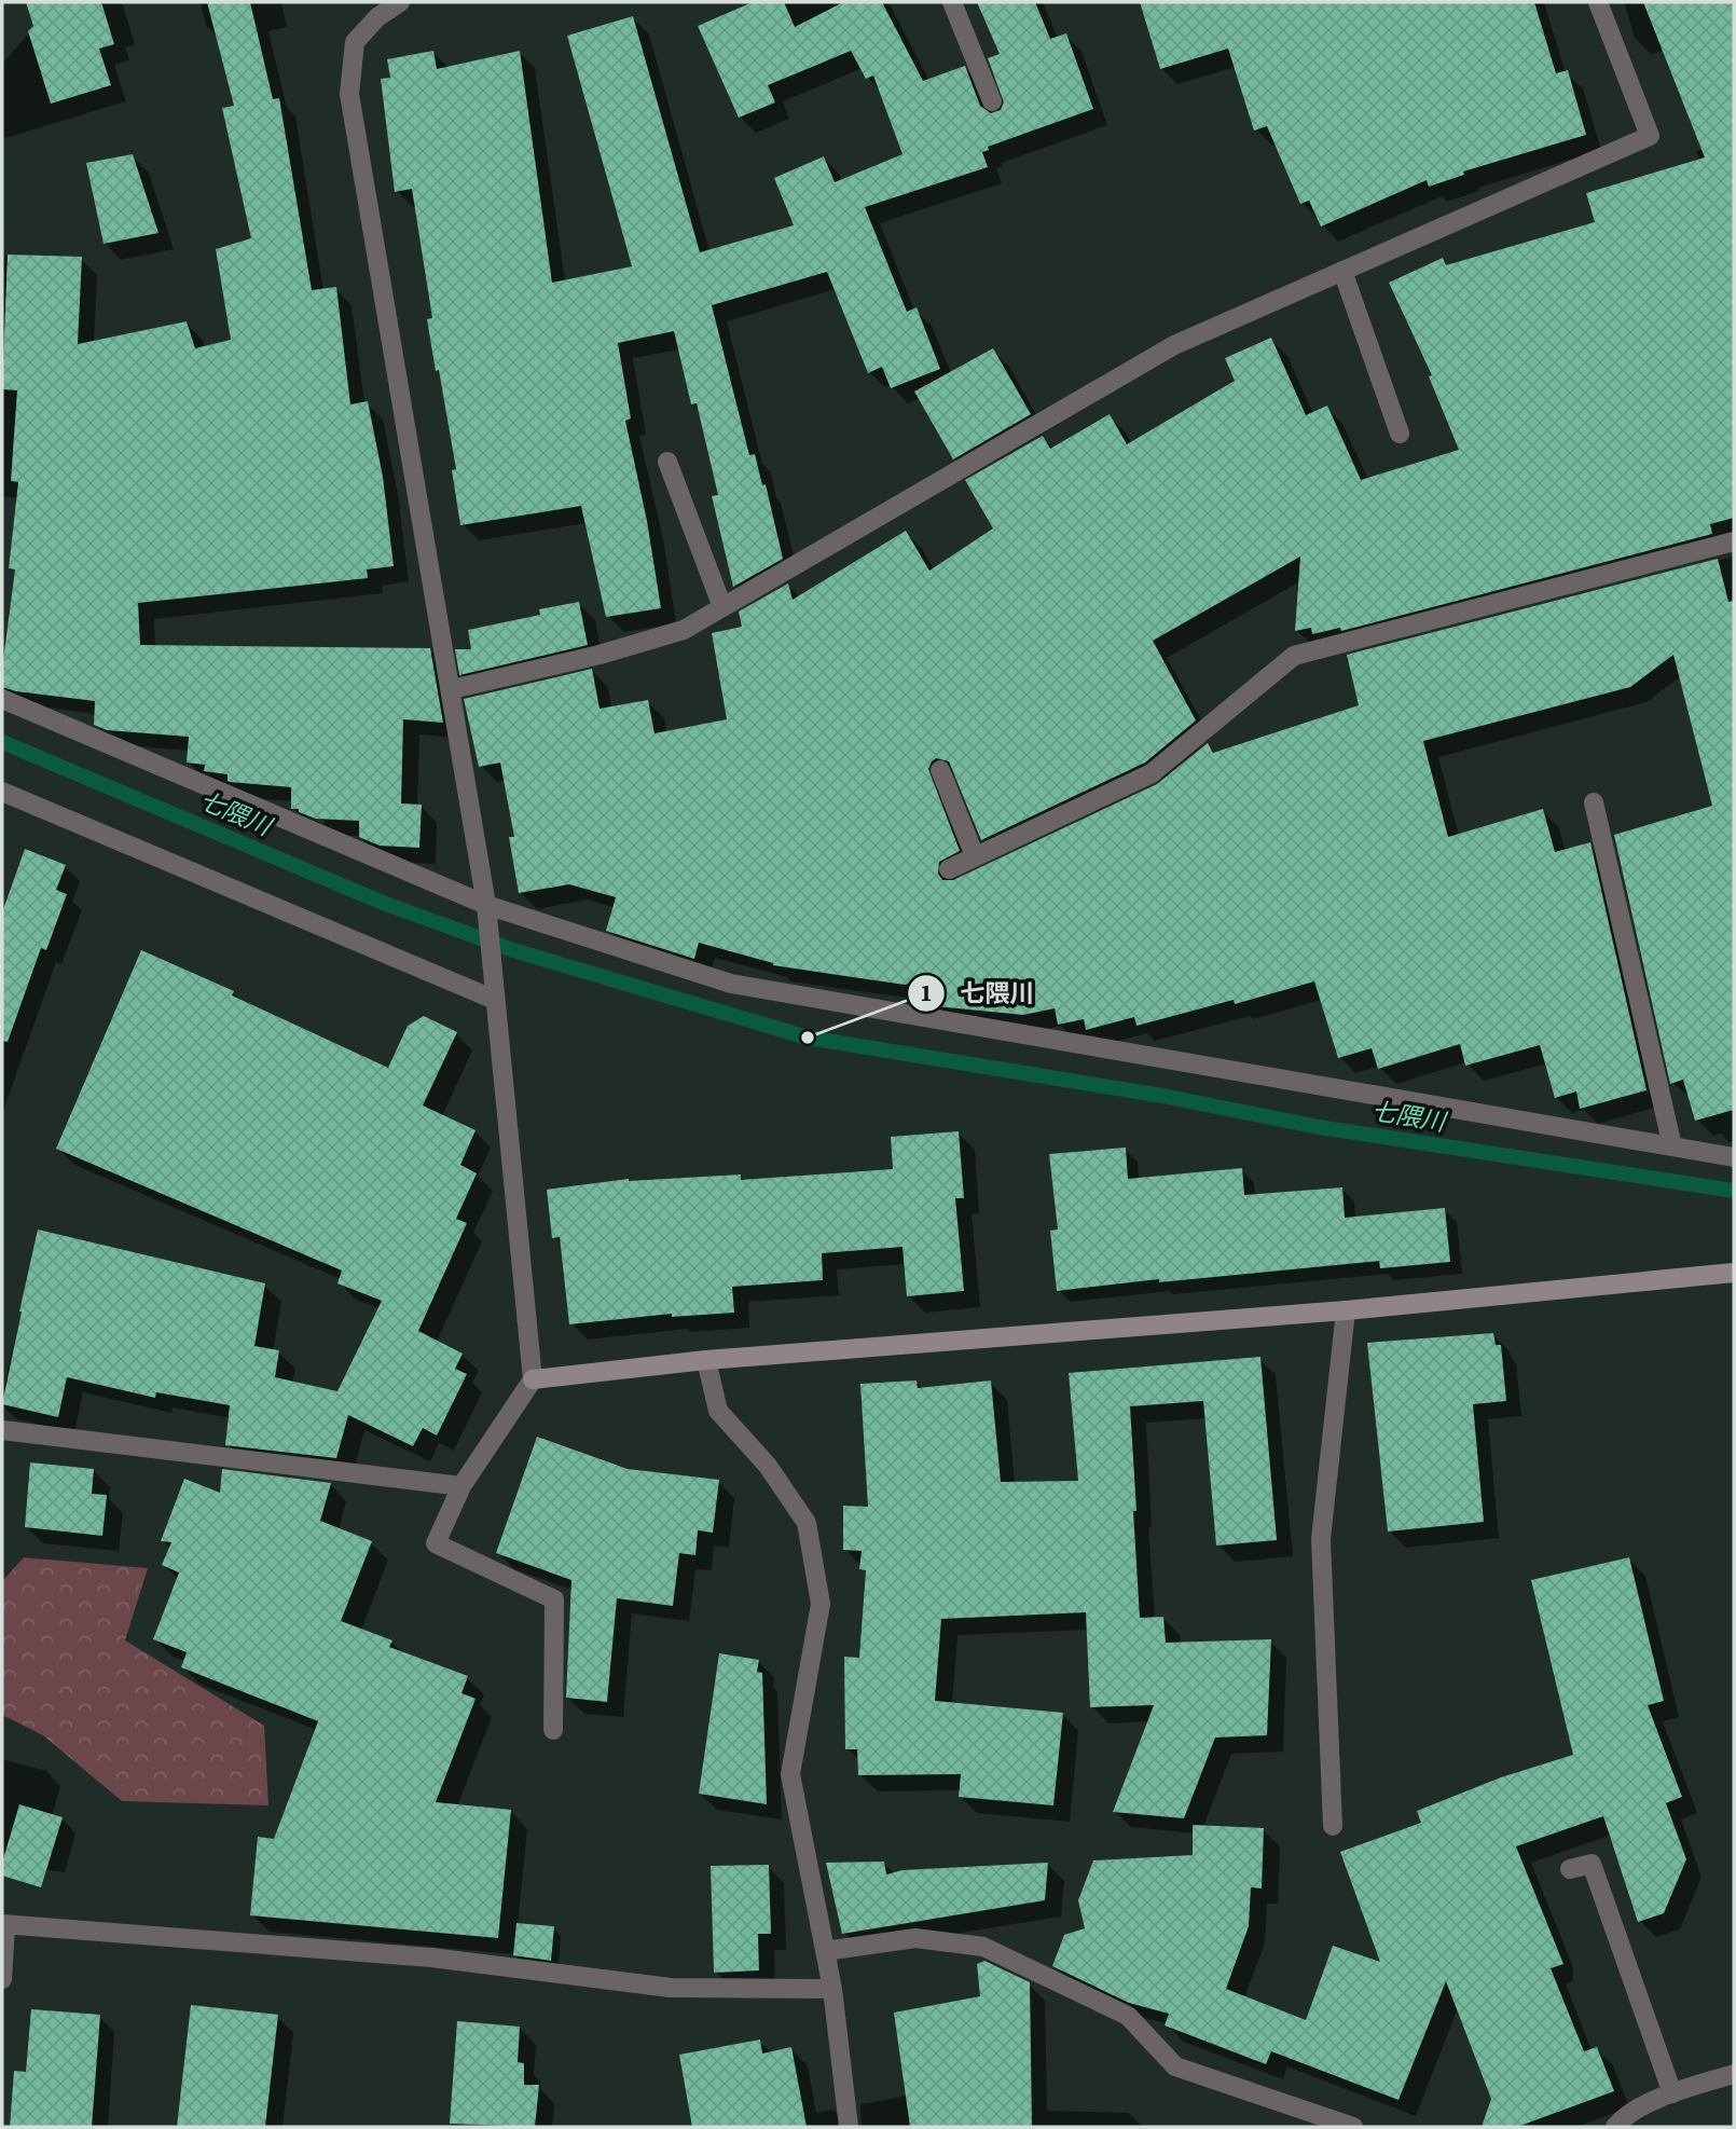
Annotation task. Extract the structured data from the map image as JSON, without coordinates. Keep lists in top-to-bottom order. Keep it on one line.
{"water":["七隈川"],"places":["七隈川"]}
